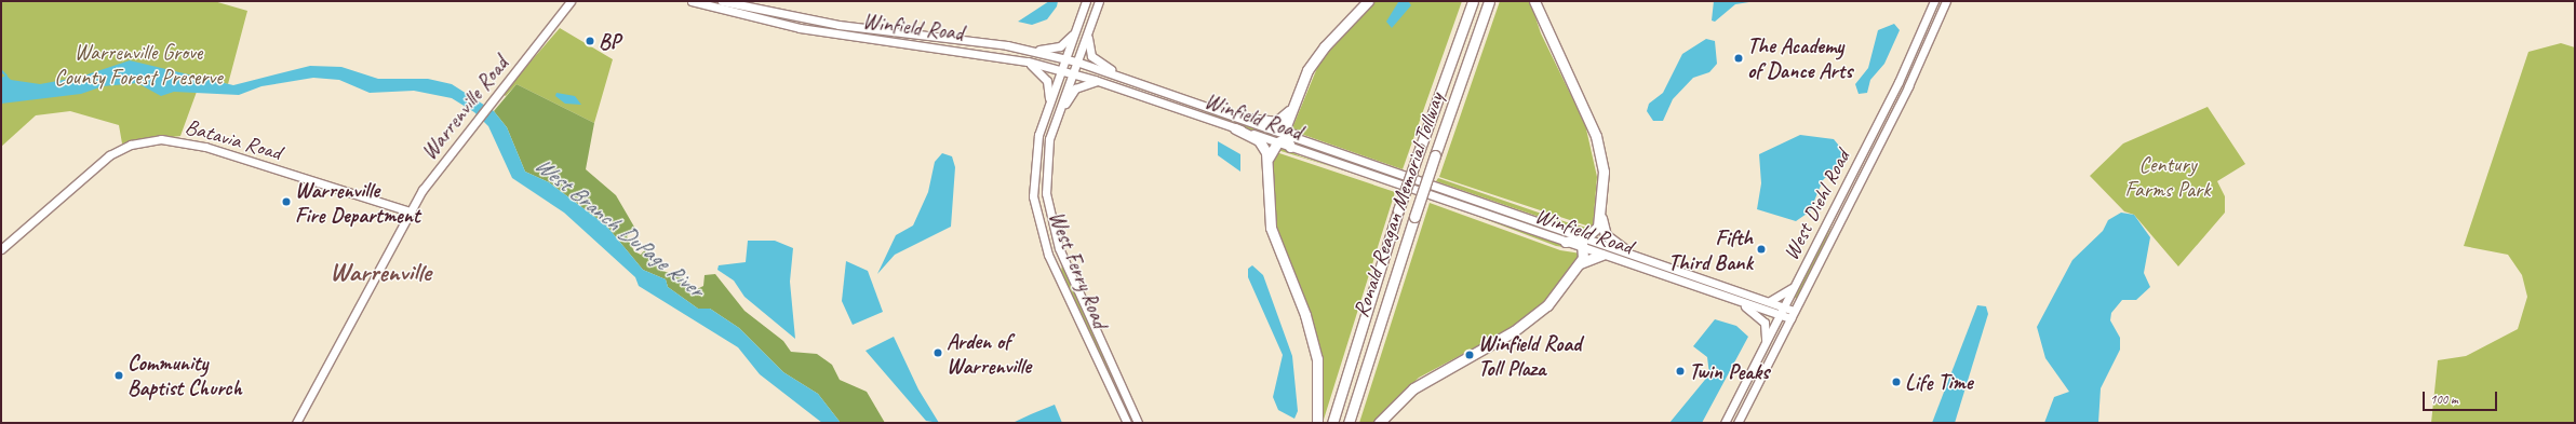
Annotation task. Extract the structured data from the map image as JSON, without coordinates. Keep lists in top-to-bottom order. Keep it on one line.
{"streets":{"highway":["Ronald Reagan Memorial Tollway"],"main road":["Winfield Road","Warrenville Road","Batavia Road","West Diehl Road","West Ferry Road"]},"crossings":[["Winfield Road","West Diehl Road"],["Winfield Road","West Ferry Road"],["Warrenville Road","Batavia Road"]],"districts":["Warrenville"],"water":["West Branch DuPage River"],"parks":["Warrenville Grove County Forest Preserve","Century Farms Park"],"places":["BP","The Academy of Dance Arts","Warrenville Fire Department","Fifth Third Bank","Arden of Warrenville","Winfield Road Toll Plaza","Twin Peaks","Community Baptist Church","Life Time"],"scale_bar":"100 m"}
